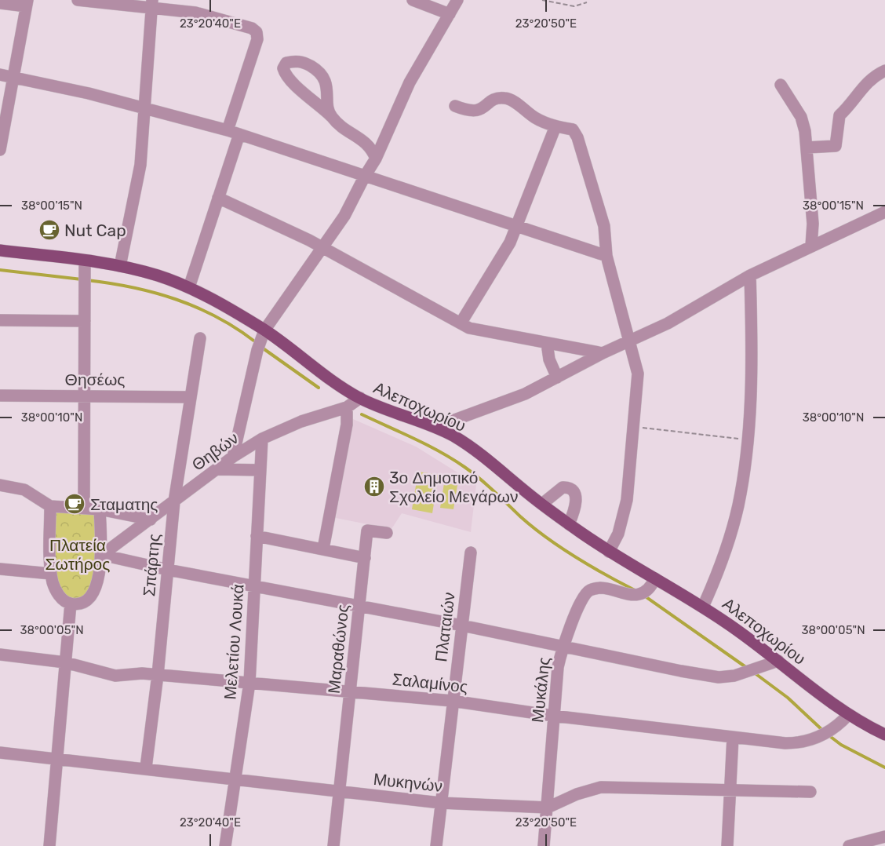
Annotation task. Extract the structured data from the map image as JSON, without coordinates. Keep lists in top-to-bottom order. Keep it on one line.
{"streets":{"main road":["Αλεποχωρίου"],"street":["Θησέως","Θηβών","Σπάρτης","Πλαταιών","Μελετίου Λουκά","Μαραθώνος","Σαλαμίνος","Μυκάλης","Μυκηνών"]},"crossings":[["Θησέως","Σπάρτης"],["Αλεποχωρίου","Θηβών"],["Αλεποχωρίου","Σαλαμίνος"],["Αλεποχωρίου","Μυκάλης"],["Θηβών","Σπάρτης"],["Θηβών","Μελετίου Λουκά"],["Σπάρτης","Σαλαμίνος"],["Σπάρτης","Μυκηνών"],["Πλαταιών","Σαλαμίνος"],["Πλαταιών","Μυκηνών"],["Μελετίου Λουκά","Σαλαμίνος"],["Μελετίου Λουκά","Μυκηνών"],["Μαραθώνος","Σαλαμίνος"],["Μαραθώνος","Μυκηνών"],["Σαλαμίνος","Μυκάλης"],["Μυκάλης","Μυκηνών"]],"parks":["Πλατεία Σωτήρος"],"places":{"cafe":["Nut Cap","Σταματης"],"building":["3ο Δημοτικό Σχολείο Μεγάρων"]},"coordinates":["23°20'40\"E","23°20'50\"E","38°00'15\"N","38°00'10\"N","38°00'05\"N"]}
